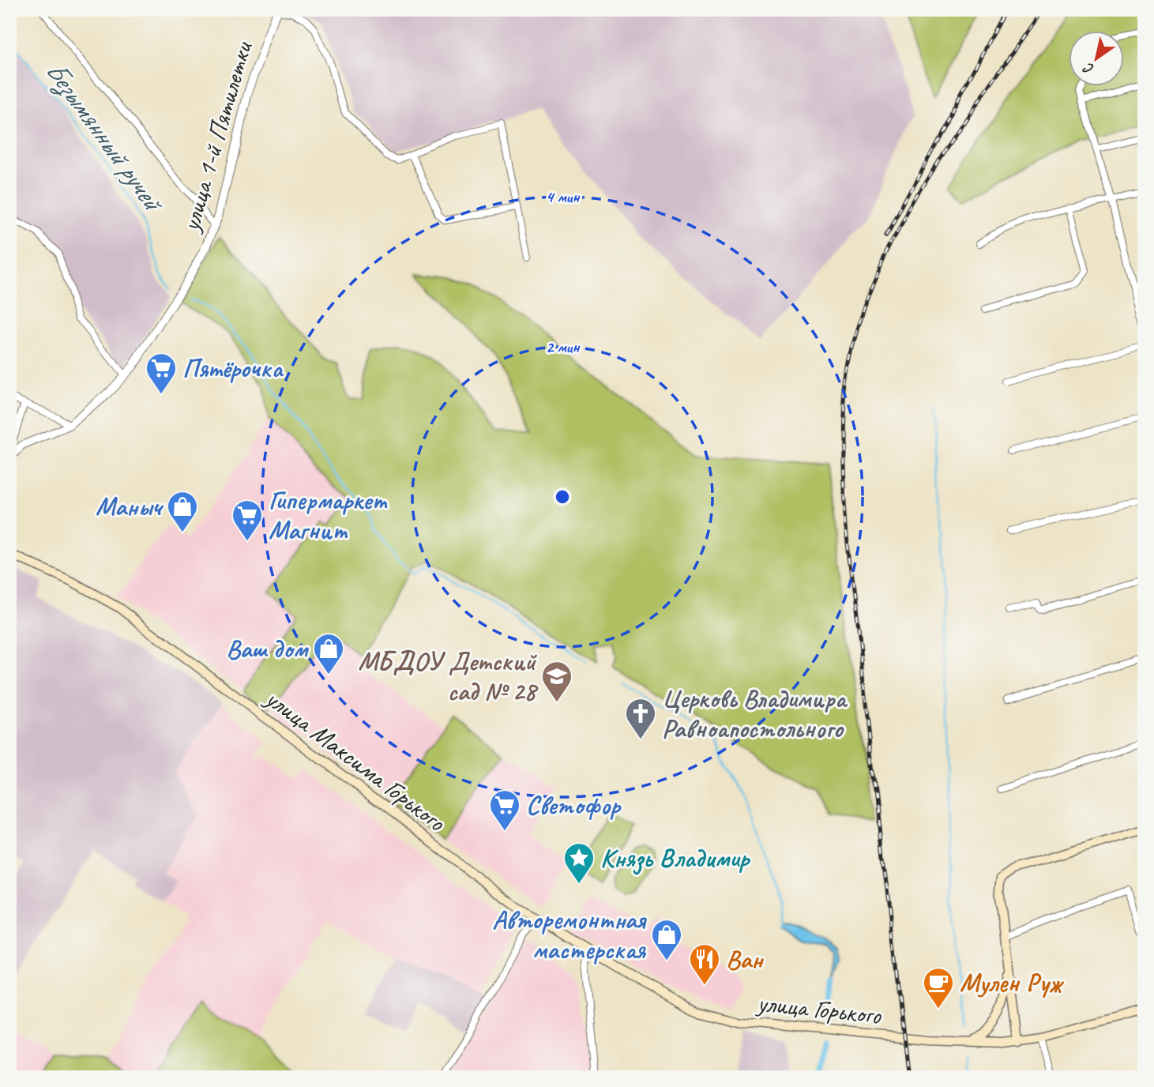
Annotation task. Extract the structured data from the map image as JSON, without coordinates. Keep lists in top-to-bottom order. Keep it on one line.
{"streets":{"main road":["улица Максима Горького","улица Горького"],"street":["улица 1-й Пятилетки"]},"crossings":[["улица Максима Горького","улица Горького"]],"water":["Безымянный ручей"],"places":{"supermarket":["Пятёрочка","Гипермаркет Магнит","Светофор"],"shop":["Маныч","Ваш дом","Авторемонтная мастерская"],"school or university":["МБДОУ Детский сад № 28"],"church":["Церковь Владимира Равноапостольного"],"place":["Князь Владимир"],"restaurant":["Ван"],"cafe":["Мулен Руж"]},"north":"bottom left","rings":["4 мин","2 мин"]}
